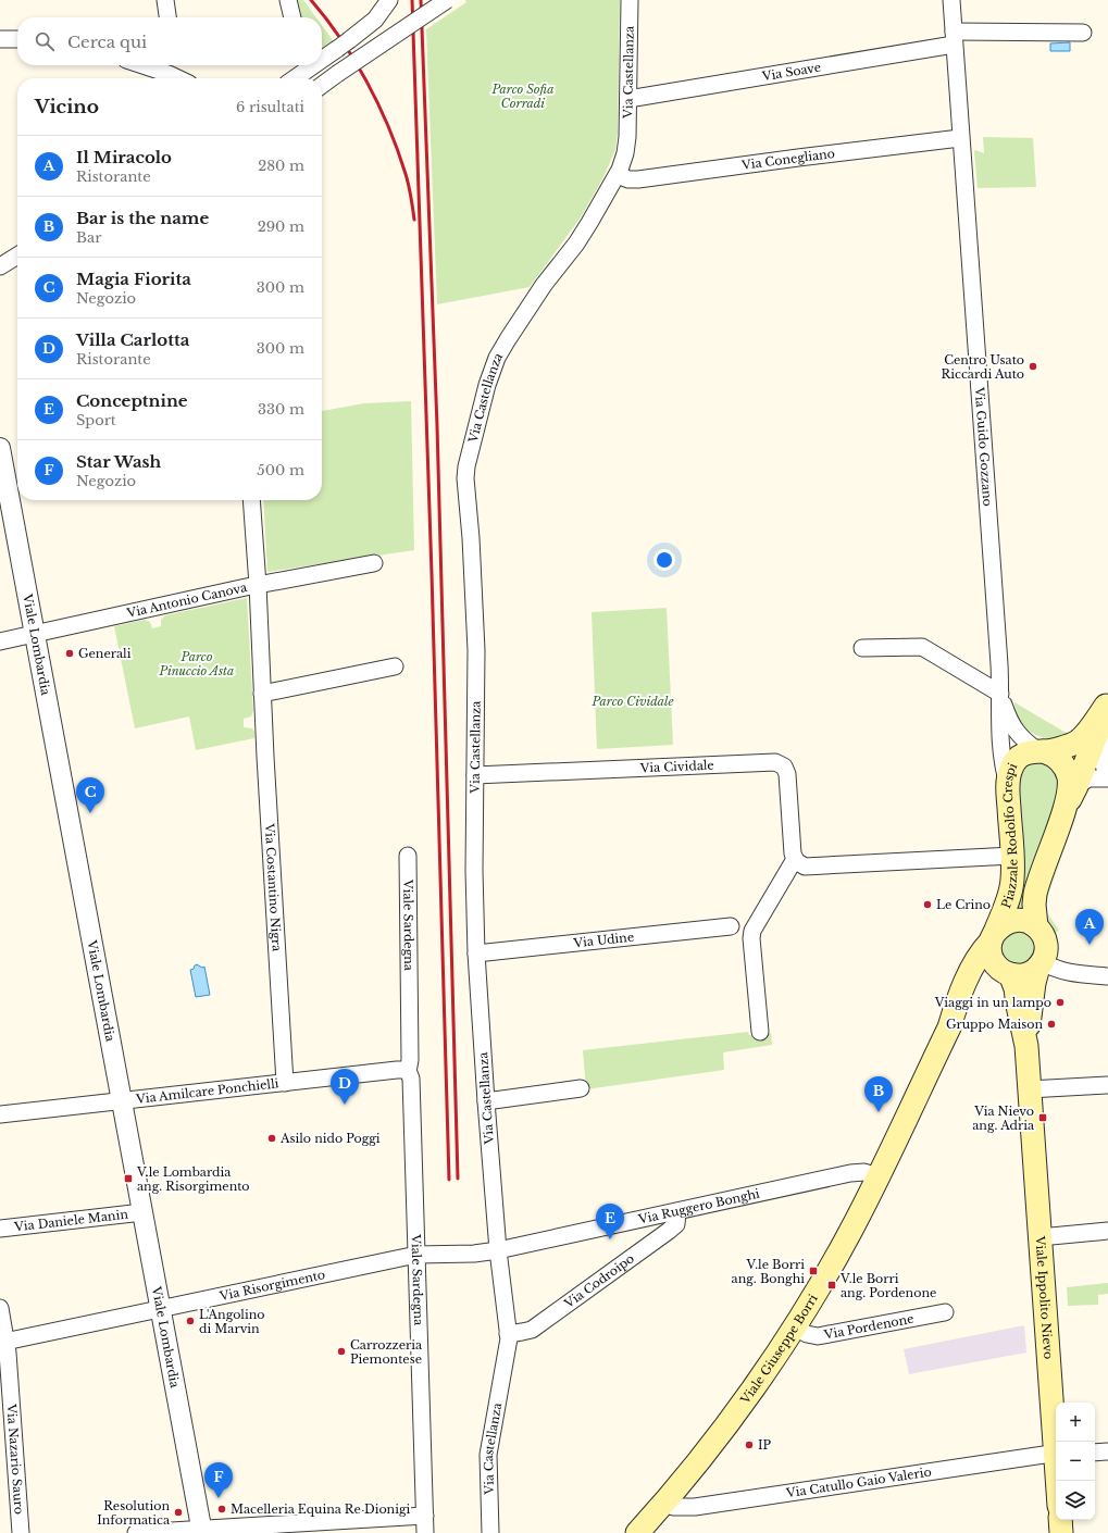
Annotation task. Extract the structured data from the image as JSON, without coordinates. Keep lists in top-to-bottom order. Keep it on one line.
{"streets":{"main road":["Piazzale Rodolfo Crespi","Viale Ippolito Nievo","Viale Giuseppe Borri"],"street":["Via Castellanza","Via Soave","Via Conegliano","Via Guido Gozzano","Via Antonio Canova","Viale Lombardia","Via Cividale","Via Costantino Nigra","Viale Sardegna","Via Udine","Via Amilcare Ponchielli","Via Ruggero Bonghi","Via Daniele Manin","Via Codroipo","Via Risorgimento","Via Pordenone","Via Nazario Sauro","Via Catullo Gaio Valerio"]},"crossings":[["Via Castellanza","Via Soave"],["Via Castellanza","Via Conegliano"],["Via Castellanza","Via Cividale"],["Via Castellanza","Via Udine"],["Via Castellanza","Via Ruggero Bonghi"],["Via Castellanza","Via Codroipo"],["Via Soave","Via Guido Gozzano"],["Via Conegliano","Via Guido Gozzano"],["Via Guido Gozzano","Piazzale Rodolfo Crespi"],["Via Antonio Canova","Viale Lombardia"],["Via Antonio Canova","Via Costantino Nigra"],["Viale Lombardia","Via Amilcare Ponchielli"],["Viale Lombardia","Via Daniele Manin"],["Viale Lombardia","Via Risorgimento"],["Piazzale Rodolfo Crespi","Viale Ippolito Nievo"],["Piazzale Rodolfo Crespi","Viale Giuseppe Borri"],["Via Costantino Nigra","Via Amilcare Ponchielli"],["Viale Sardegna","Via Amilcare Ponchielli"],["Viale Sardegna","Via Ruggero Bonghi"],["Viale Sardegna","Via Risorgimento"],["Via Ruggero Bonghi","Via Codroipo"],["Via Ruggero Bonghi","Via Risorgimento"],["Via Ruggero Bonghi","Viale Giuseppe Borri"],["Via Risorgimento","Via Nazario Sauro"],["Viale Ippolito Nievo","Viale Giuseppe Borri"],["Via Pordenone","Viale Giuseppe Borri"],["Viale Giuseppe Borri","Via Catullo Gaio Valerio"]],"parks":["Parco Sofia Corradi","Parco Pinuccio Asta","Parco Cividale"],"places":{"other":["Centro Usato Riccardi Auto","Generali","Le Crino","Viaggi in un lampo","Gruppo Maison","Asilo nido Poggi","L'Angolino di Marvin","Carrozzeria Piemontese","IP","Macelleria Equina Re Dionigi","Resolution Informatica"],"transit":["Via Nievo ang. Adria","V.le Lombardia ang. Risorgimento","V.le Borri ang. Bonghi","V.le Borri ang. Pordenone"]},"page":{"search":"Cerca qui","heading":["Vicino","6 risultati"],"list":[{"mark":"A","name":"Il Miracolo","note":"Ristorante","value":"280 m"},{"mark":"B","name":"Bar is the name","note":"Bar","value":"290 m"},{"mark":"C","name":"Magia Fiorita","note":"Negozio","value":"300 m"},{"mark":"D","name":"Villa Carlotta","note":"Ristorante","value":"300 m"},{"mark":"E","name":"Conceptnine","note":"Sport","value":"330 m"},{"mark":"F","name":"Star Wash","note":"Negozio","value":"500 m"}],"pins":["C","A","D","B","E","F"],"map_buttons":["+","−"]}}
